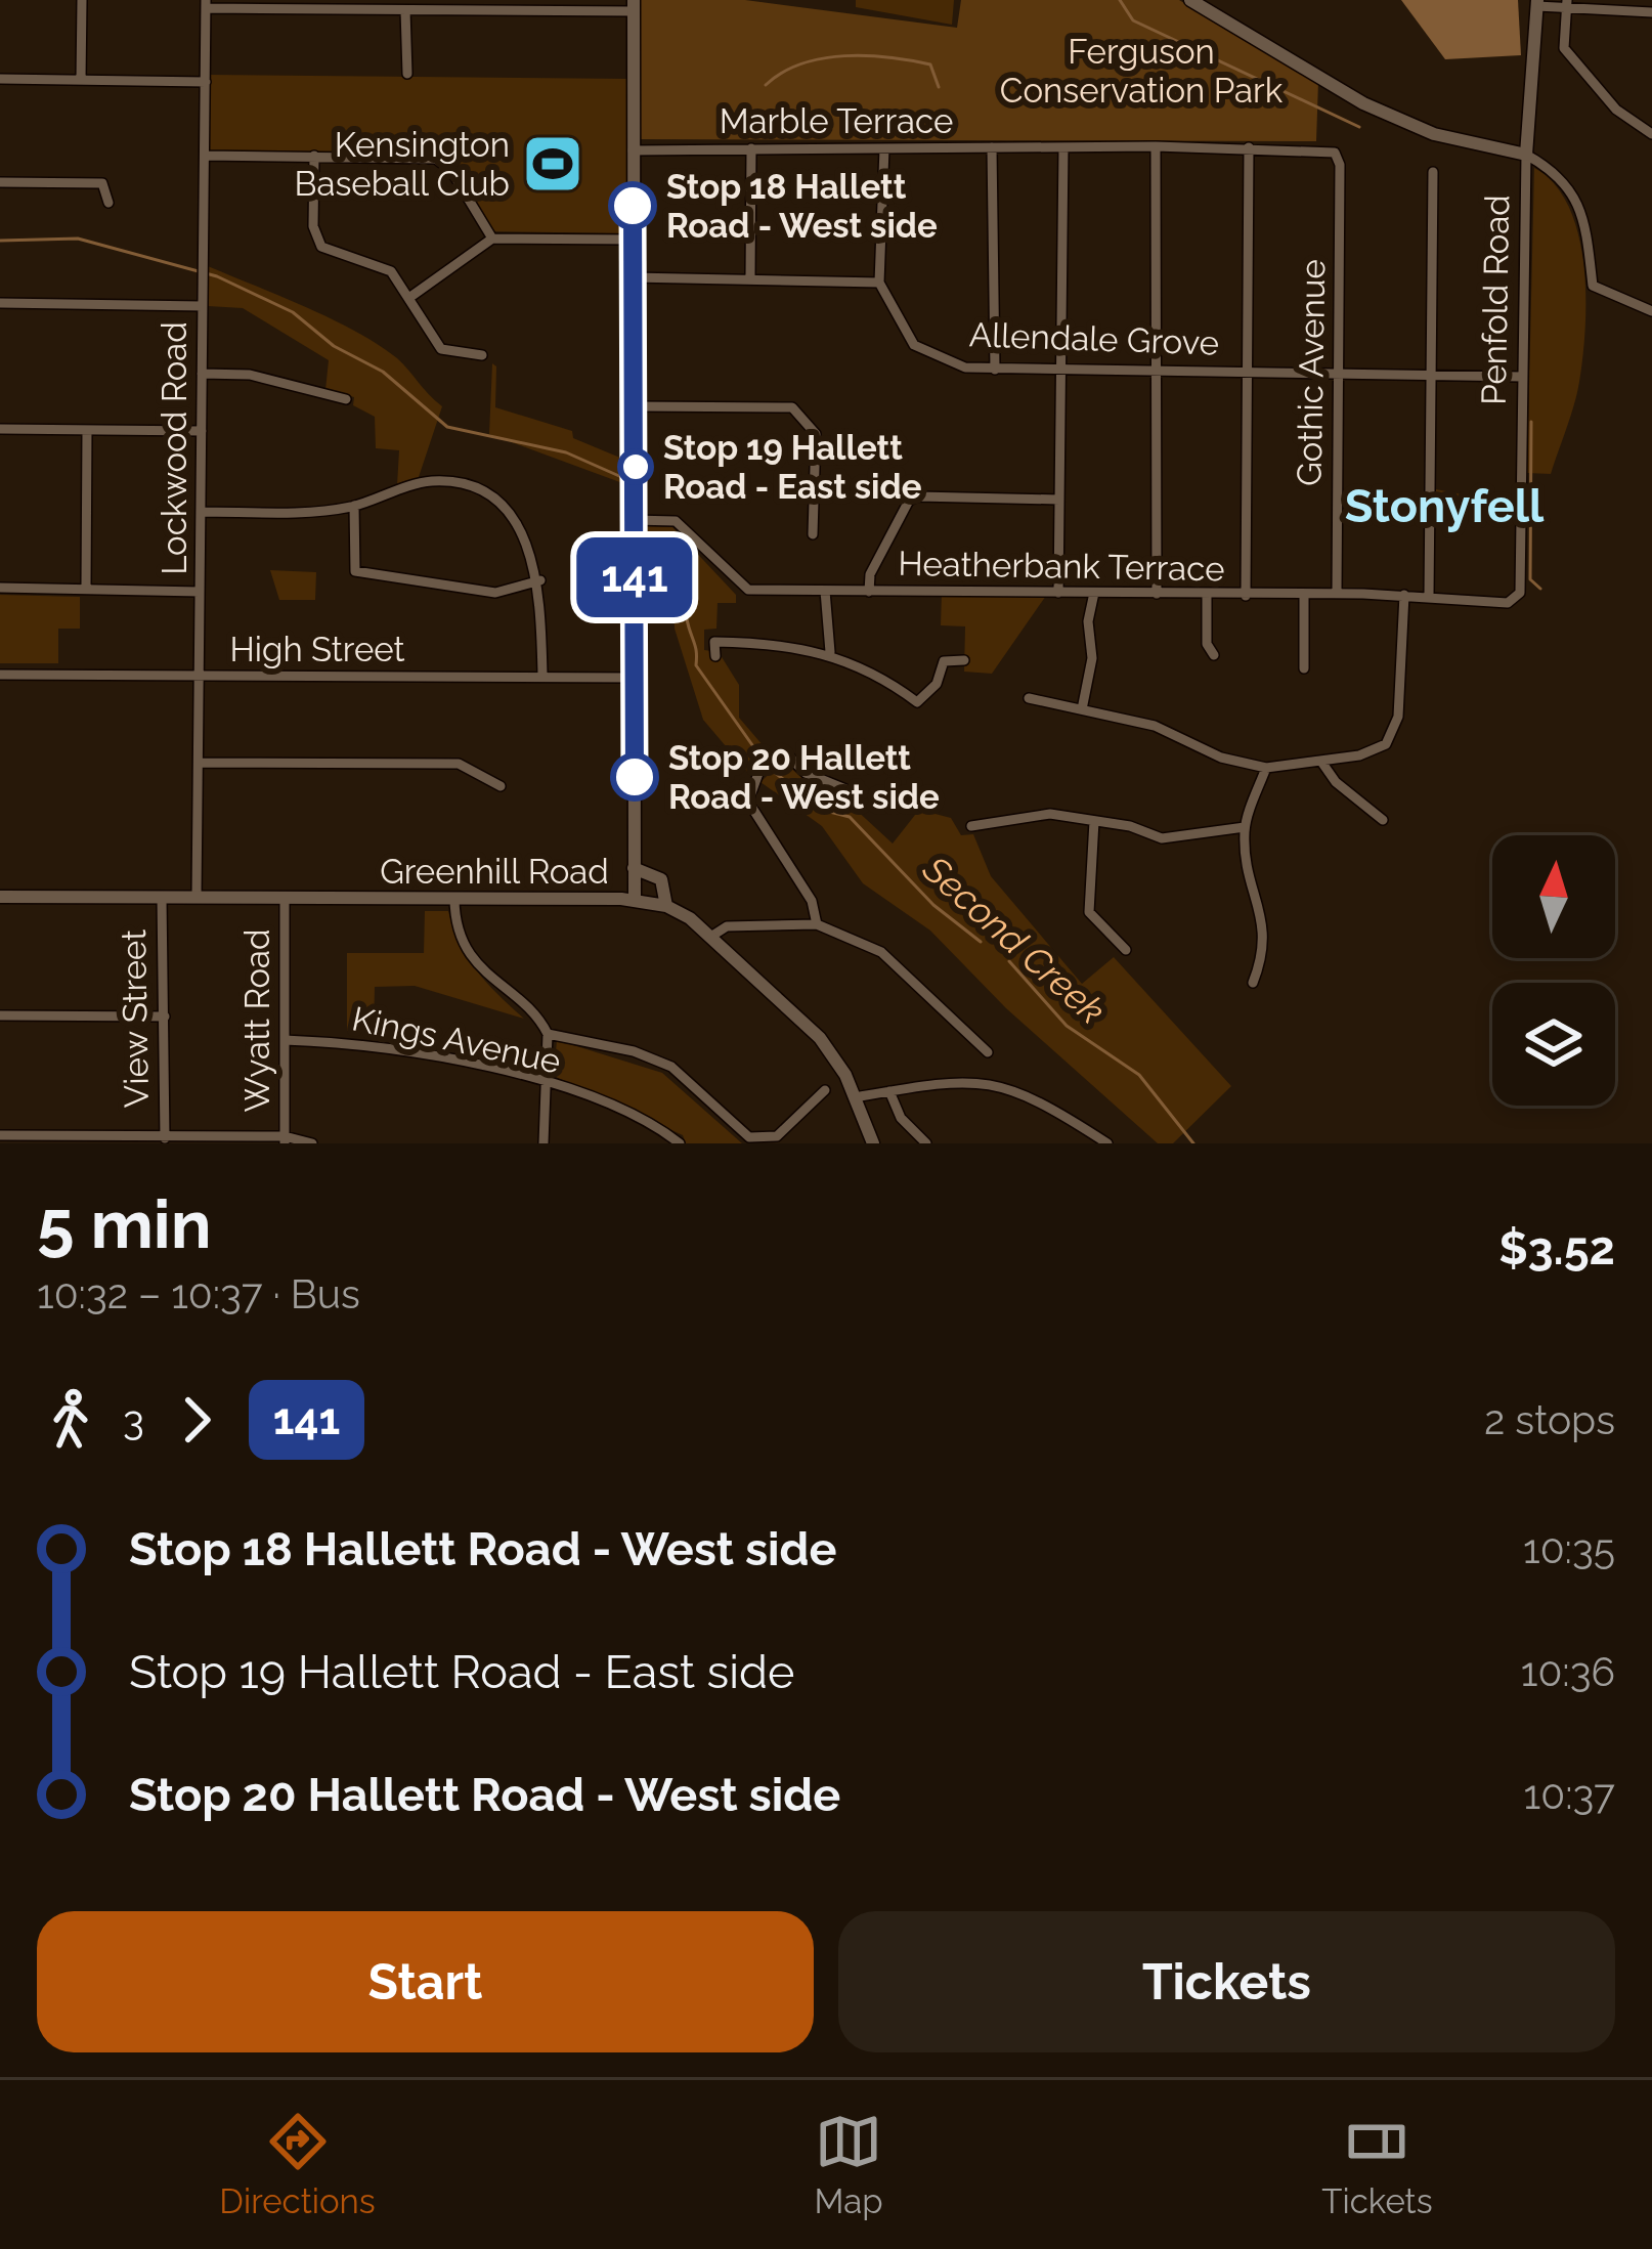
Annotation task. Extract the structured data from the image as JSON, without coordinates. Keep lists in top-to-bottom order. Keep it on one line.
{"streets":{"main road":["Penfold Road","Greenhill Road"],"street":["Marble Terrace","Allendale Grove","Gothic Avenue","Lockwood Road","Heatherbank Terrace","High Street","View Street","Wyatt Road","Kings Avenue"]},"crossings":[["Marble Terrace","Gothic Avenue"],["Penfold Road","Allendale Grove"],["Penfold Road","Heatherbank Terrace"],["Allendale Grove","Gothic Avenue"],["Gothic Avenue","Heatherbank Terrace"],["Lockwood Road","High Street"],["Lockwood Road","Greenhill Road"],["Greenhill Road","View Street"],["Greenhill Road","Wyatt Road"],["Wyatt Road","Kings Avenue"]],"districts":["Stonyfell"],"water":["Second Creek"],"parks":["Ferguson Conservation Park"],"places":{"sports":["Kensington Baseball Club"],"other":["Stop 18 Hallett Road - West side","Stop 19 Hallett Road - East side","Stop 20 Hallett Road - West side"]},"lines":["bus line 141"],"north":"top","page":{"on_map":"141","heading":["5 min","10:32 – 10:37 · Bus","$3.52"],"legs":["3","141","2 stops"],"list":[{"name":"Stop 18 Hallett Road - West side","value":"10:35"},{"name":"Stop 19 Hallett Road - East side","value":"10:36"},{"name":"Stop 20 Hallett Road - West side","value":"10:37"}],"buttons":["Start","Tickets"],"tabs":["Directions","Map","Tickets"]}}
